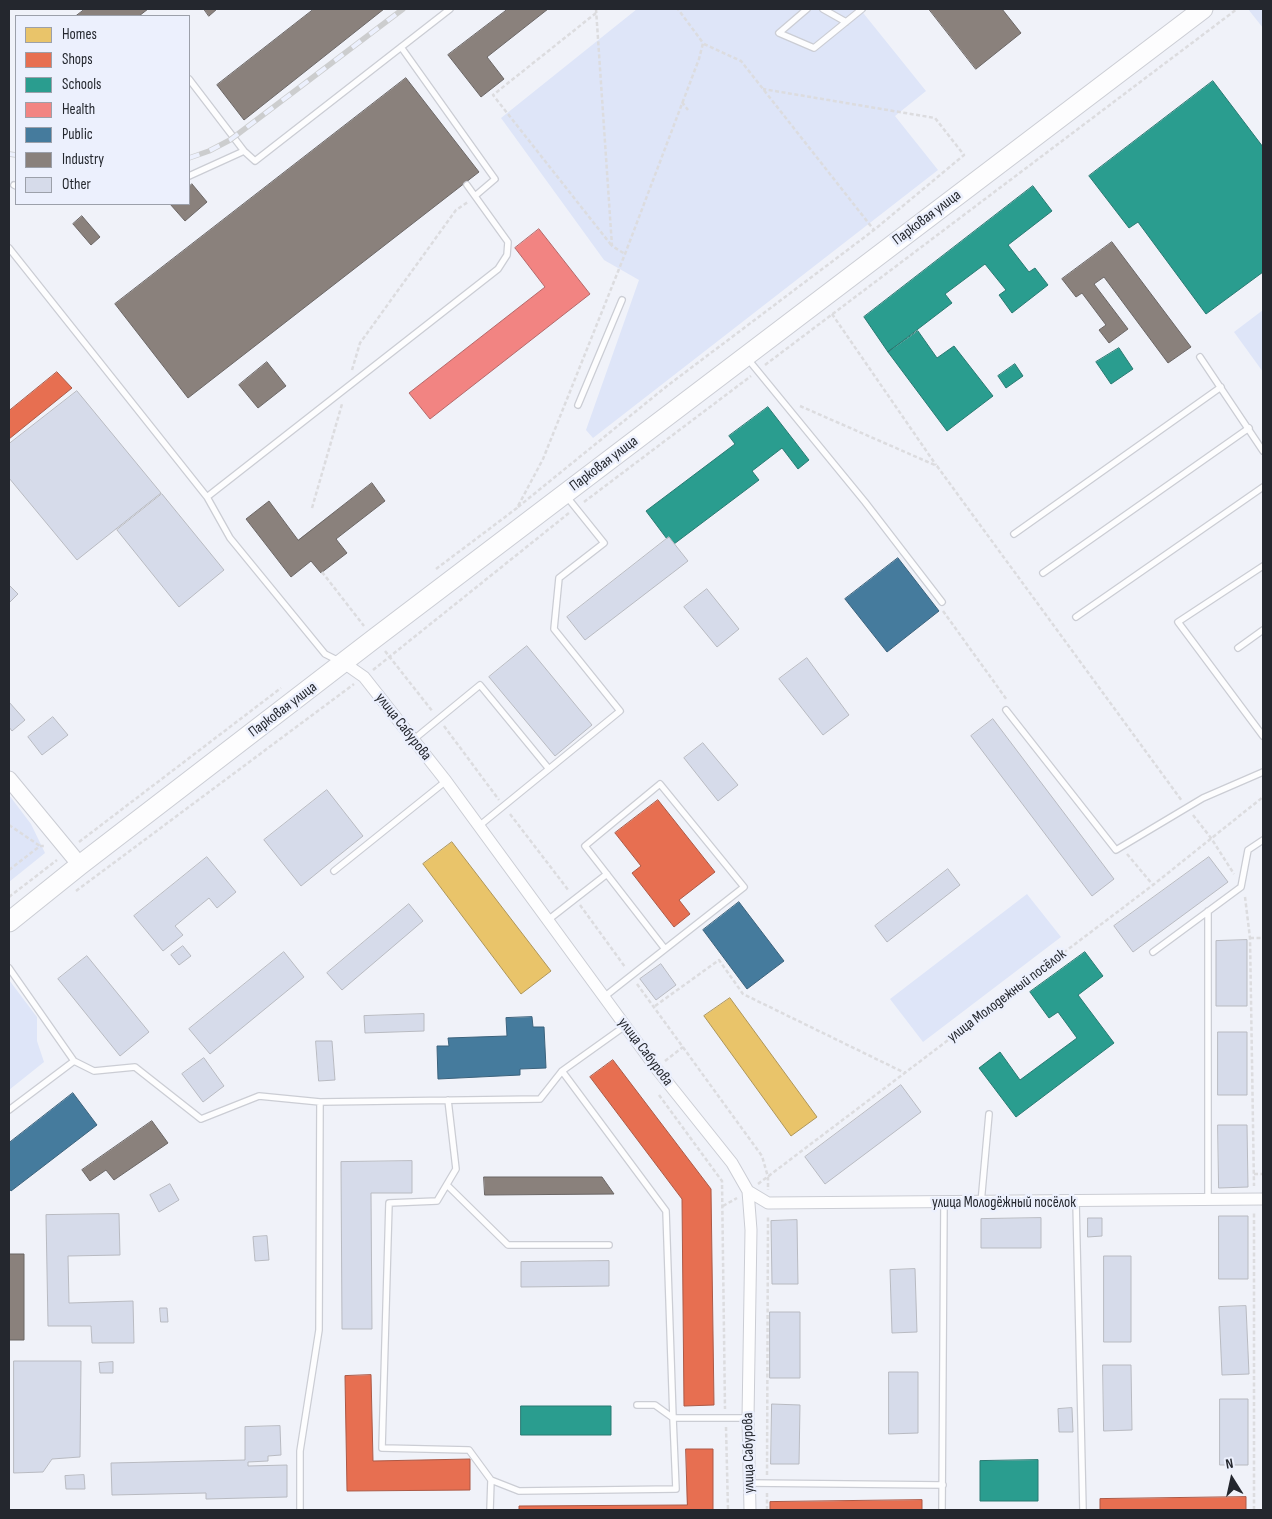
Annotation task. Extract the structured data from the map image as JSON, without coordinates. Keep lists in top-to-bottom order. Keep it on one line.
{"streets":{"main road":["Парковая улица"],"street":["улица Сабурова","улица Молодёжный посёлок"],"path":["улица Молодежный посёлок"]},"crossings":[["Парковая улица","улица Сабурова"],["улица Сабурова","улица Молодежный посёлок"],["улица Сабурова","улица Молодёжный посёлок"],["улица Молодежный посёлок","улица Молодёжный посёлок"]],"legend":["Homes","Shops","Schools","Health","Public","Industry","Other"],"north":"top"}
